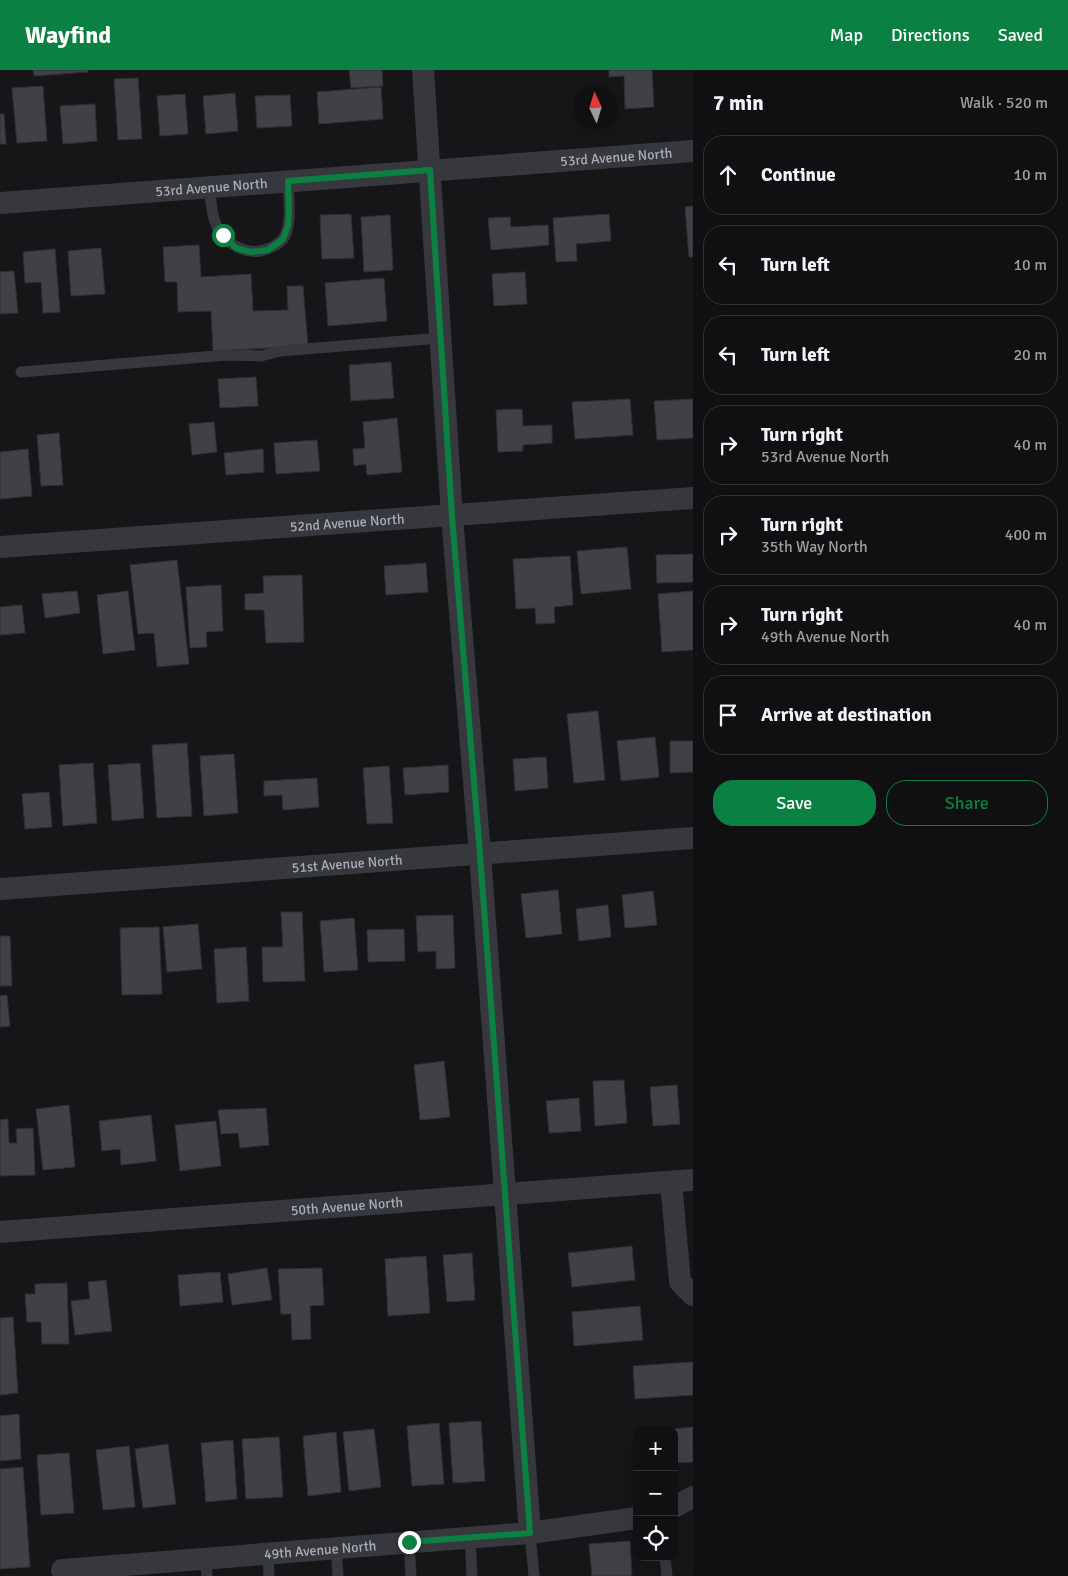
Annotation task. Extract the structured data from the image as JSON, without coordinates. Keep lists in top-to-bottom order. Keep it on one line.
{"streets":{"street":["53rd Avenue North","52nd Avenue North","51st Avenue North","50th Avenue North","49th Avenue North"]},"north":"top","page":{"header":"Wayfind","nav":["Map","Directions","Saved"],"heading":["7 min","Walk · 520 m"],"list":[["Continue","10 m"],["Turn left","10 m"],["Turn left","20 m"],["Turn right","53rd Avenue North","40 m"],["Turn right","35th Way North","400 m"],["Turn right","49th Avenue North","40 m"],"Arrive at destination"],"buttons":["Save","Share"],"map_buttons":["+","−"]}}
